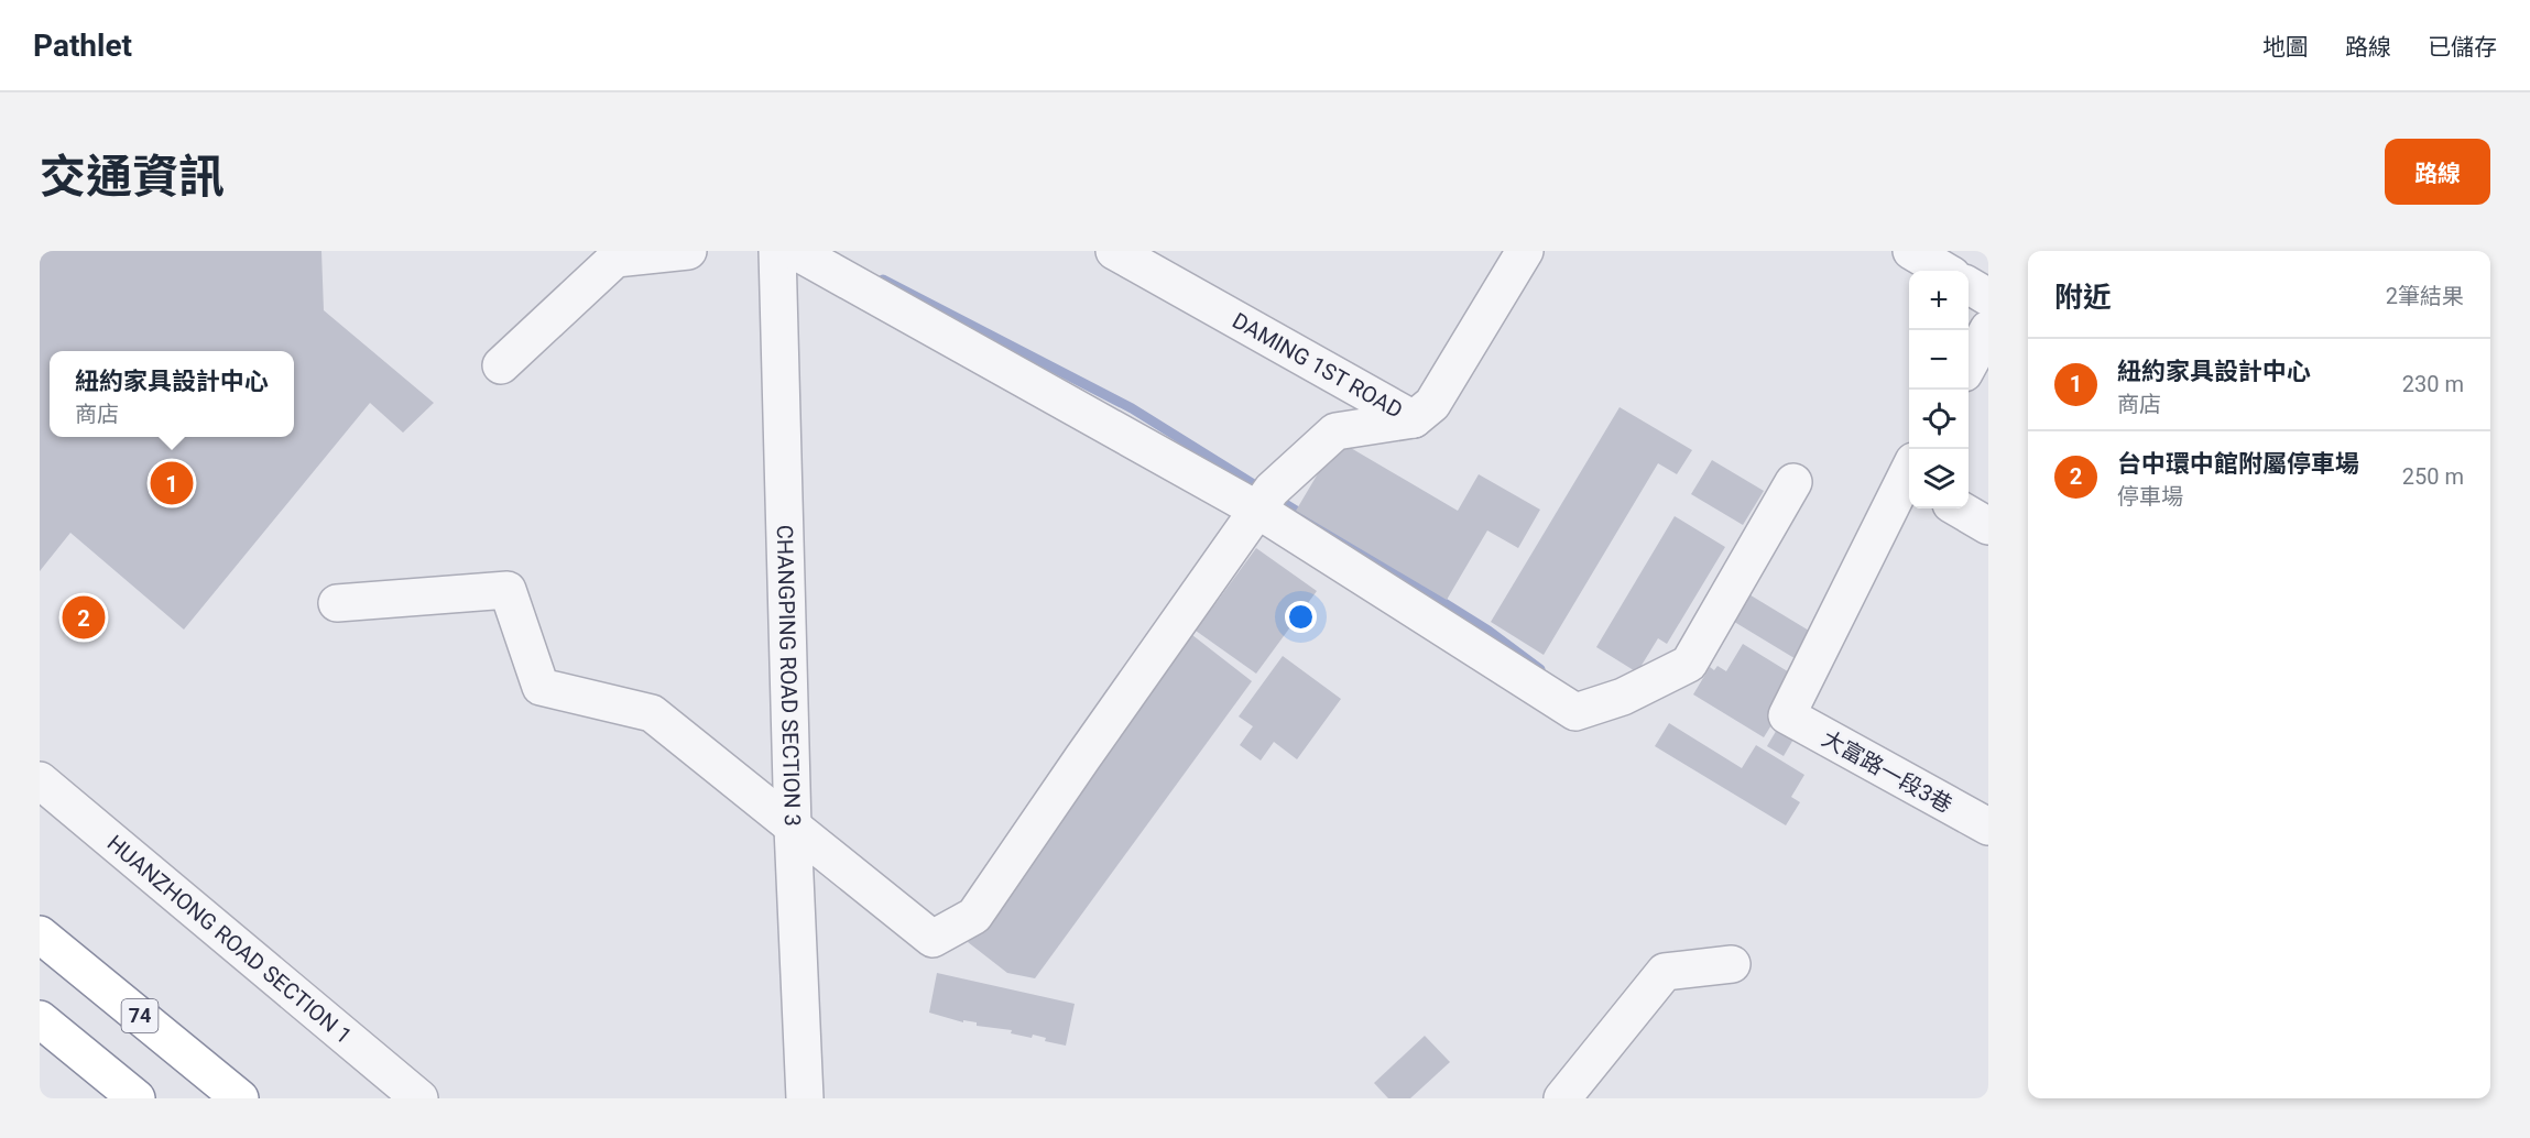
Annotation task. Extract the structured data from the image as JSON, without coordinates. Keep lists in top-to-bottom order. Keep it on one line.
{"streets":{"highway":["74"],"street":["DAMING 1ST ROAD","CHANGPING ROAD SECTION 3","大富路一段3巷","HUANZHONG ROAD SECTION 1"]},"page":{"header":"Pathlet","nav":["地圖","路線","已儲存"],"title":"交通資訊","buttons":"路線","heading":["附近","2筆結果"],"map_buttons":["+","−"],"list":[{"mark":"1","name":"紐約家具設計中心","note":"商店","value":"230 m"},{"mark":"2","name":"台中環中館附屬停車場","note":"停車場","value":"250 m"}],"popup":["紐約家具設計中心","商店"],"pins":["1","2"]}}
